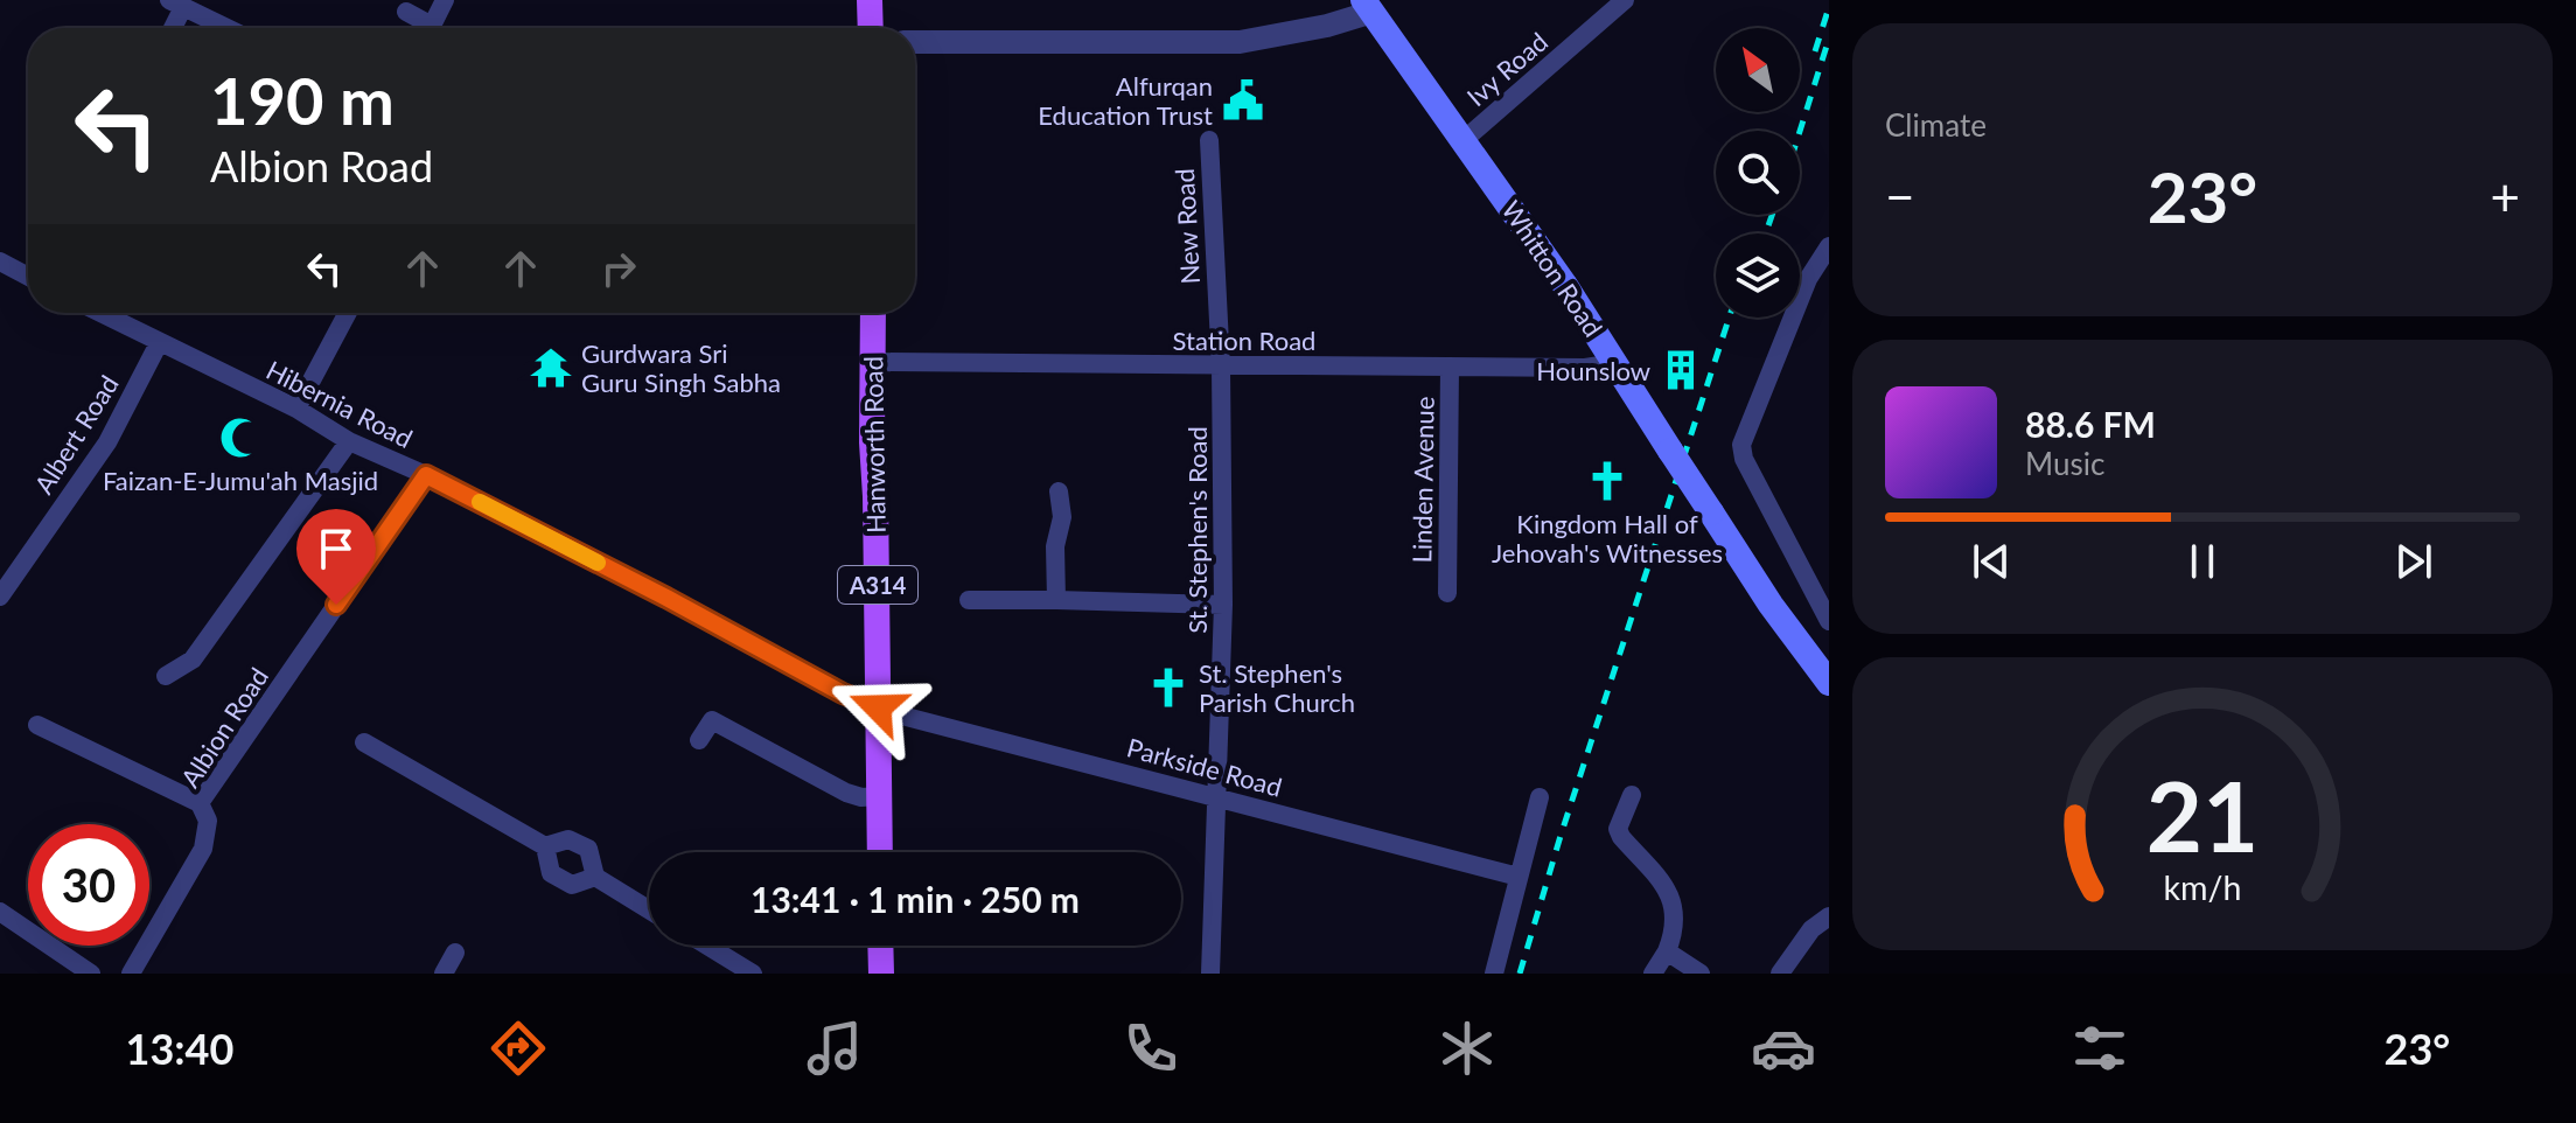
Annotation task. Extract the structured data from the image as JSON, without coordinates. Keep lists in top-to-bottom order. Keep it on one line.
{"streets":{"main road":["Whitton Road","Hanworth Road","A314"],"street":["Ivy Road","New Road","Station Road","Hibernia Road","Albert Road","Linden Avenue","St. Stephen's Road","Albion Road","Parkside Road"]},"crossings":[["Ivy Road","Whitton Road"],["New Road","Station Road"],["New Road","St. Stephen's Road"],["Whitton Road","Station Road"],["Station Road","Hanworth Road"],["Station Road","Linden Avenue"],["Station Road","St. Stephen's Road"],["Hibernia Road","Albert Road"],["Hibernia Road","Hanworth Road"],["Hibernia Road","Albion Road"],["Hibernia Road","Parkside Road"],["Hanworth Road","Parkside Road"],["St. Stephen's Road","Parkside Road"]],"places":{"public building":["Alfurqan Education Trust"],"temple":["Gurdwara Sri Guru Singh Sabha"],"building":["Hounslow"],"mosque":["Faizan-E-Jumu'ah Masjid"],"church":["Kingdom Hall of Jehovah's Witnesses","St. Stephen's Parish Church"]},"north":"top left","page":{"tile":"Climate","turn":["190 m","Albion Road"],"heat":["−","23°","+"],"song":["88.6 FM","Music"],"limit":"30","trip":"13:41 · 1 min · 250 m","tabs":["13:40","23°"],"gauge":["21","km/h"]}}
